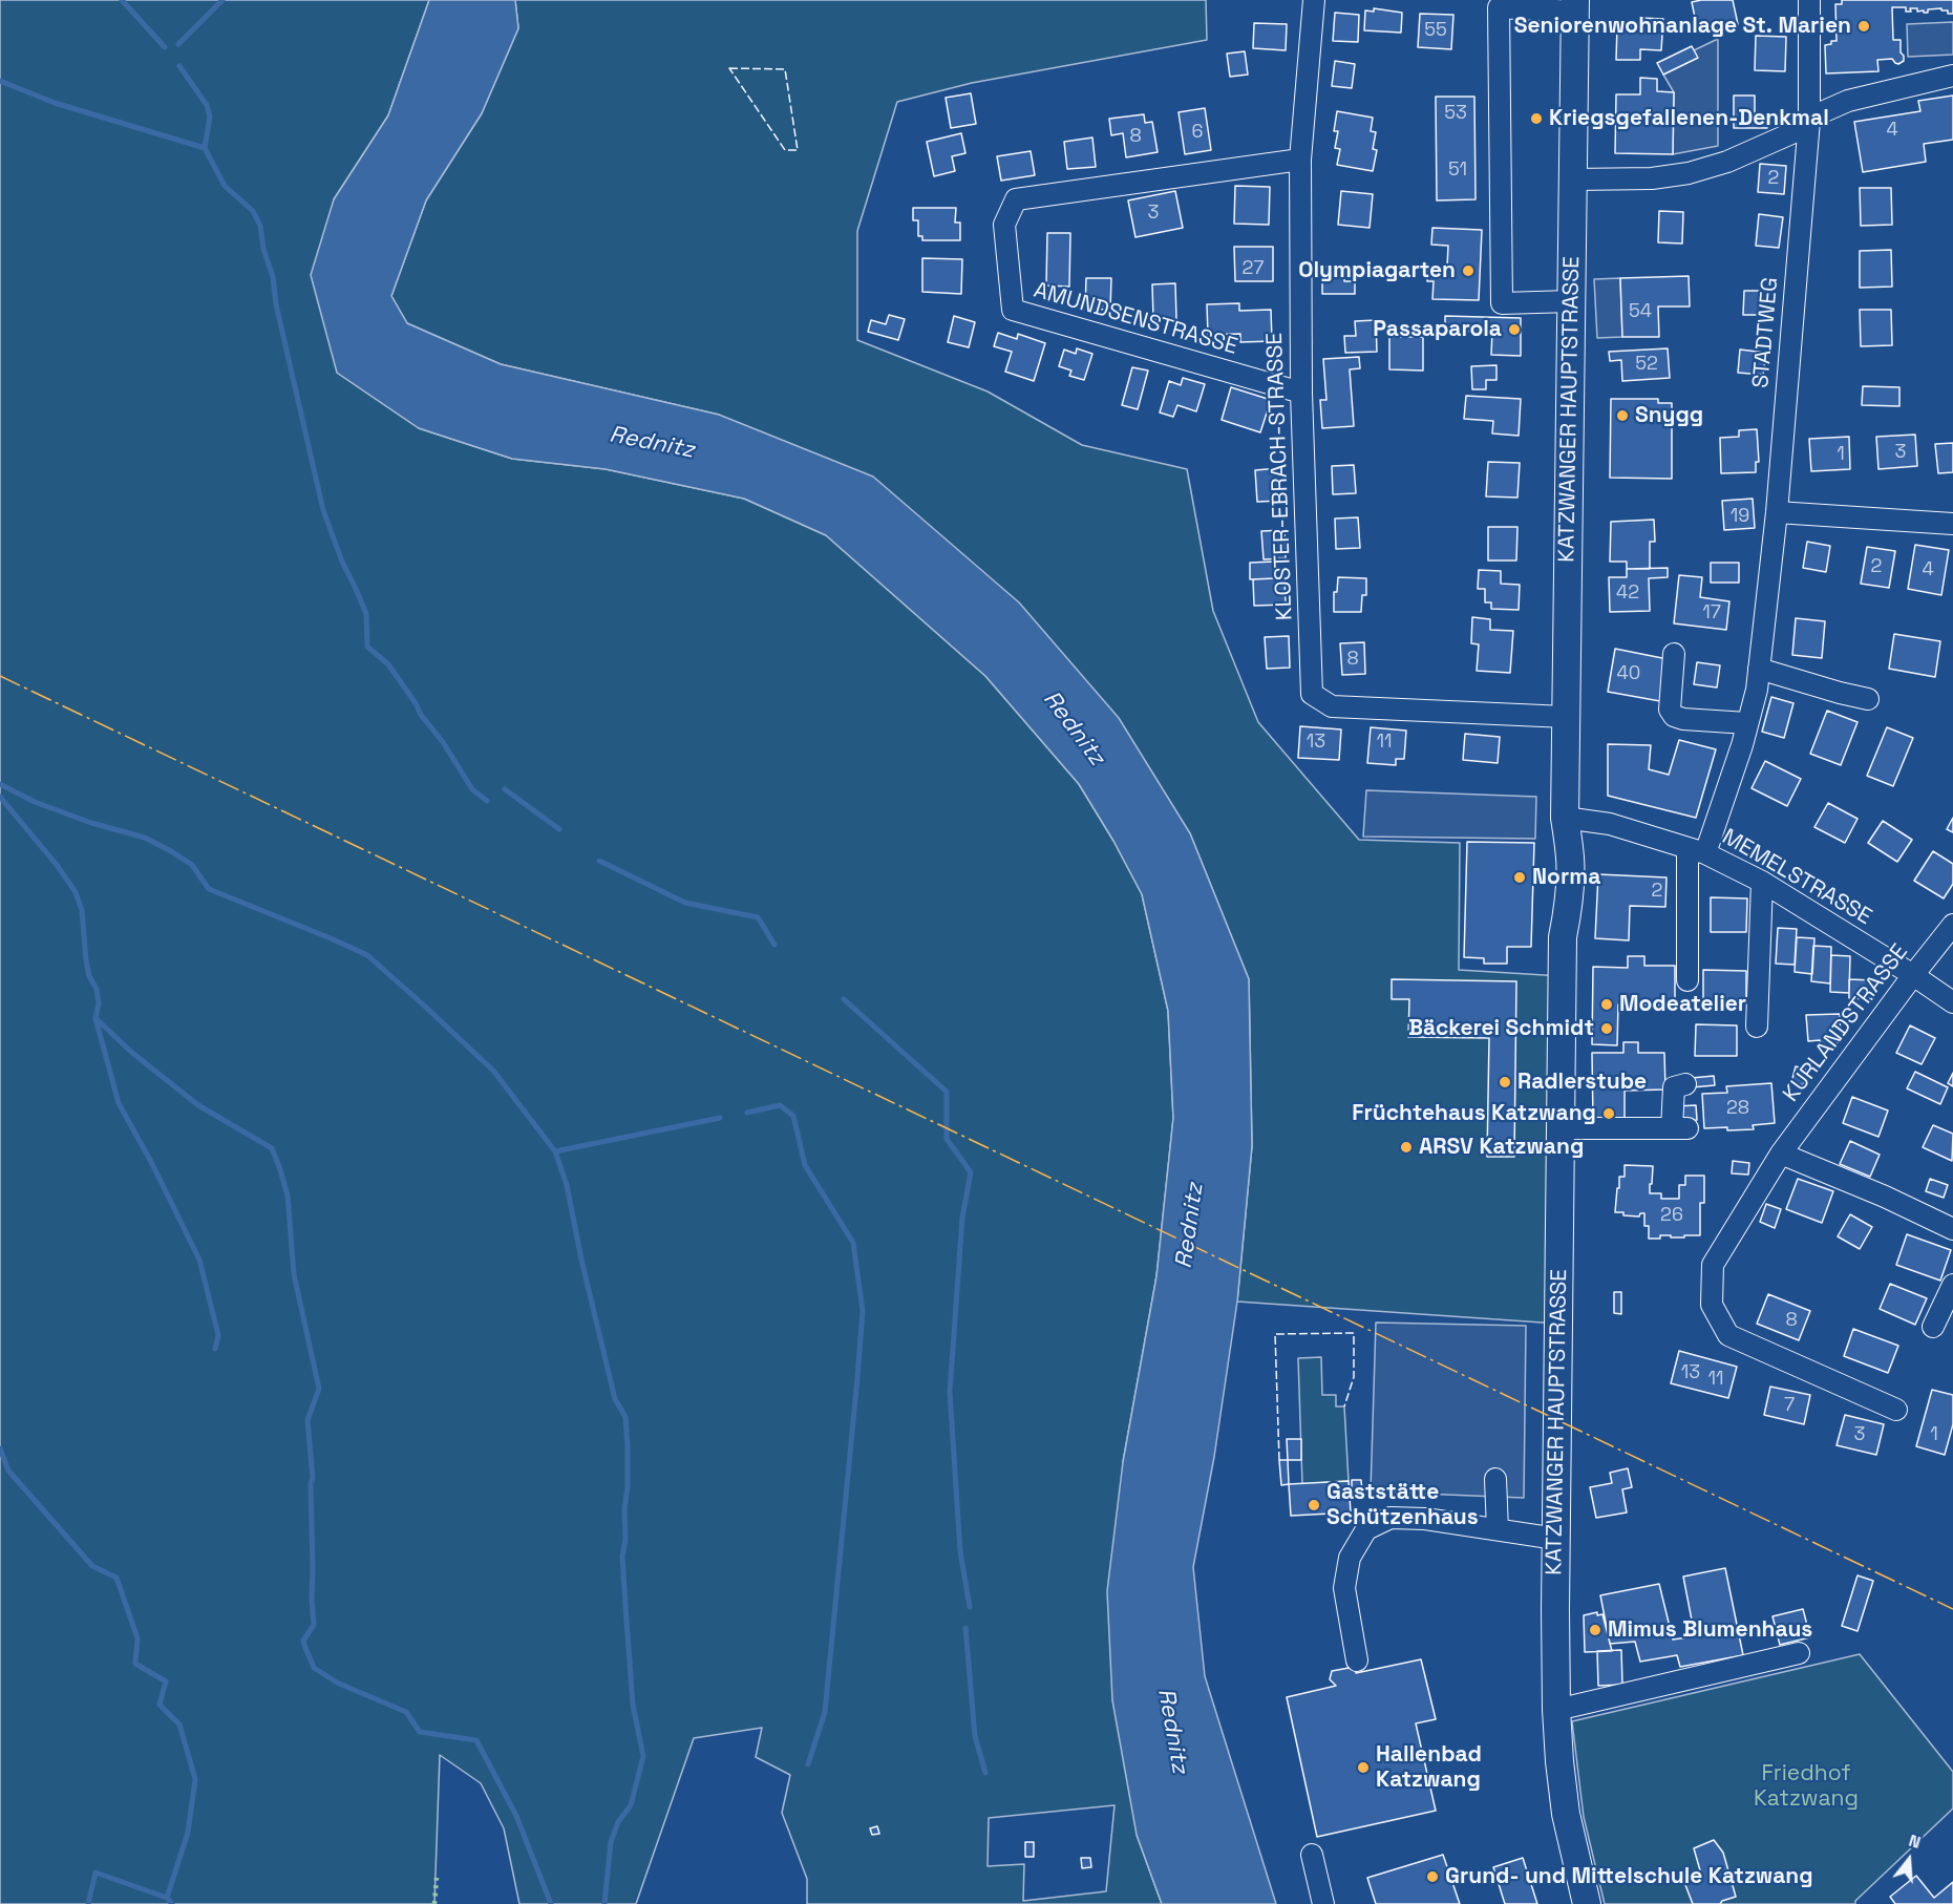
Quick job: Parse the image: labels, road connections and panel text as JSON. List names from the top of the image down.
{
  "streets": {
    "main road": ["KATZWANGER HAUPTSTRASSE"],
    "street": [
      "AMUNDSENSTRASSE",
      "STADTWEG",
      "KLOSTER-EBRACH-STRASSE",
      "MEMELSTRASSE",
      "KURLANDSTRASSE"
    ]
  },
  "crossings": [
    ["AMUNDSENSTRASSE", "KLOSTER-EBRACH-STRASSE"],
    ["STADTWEG", "MEMELSTRASSE"],
    ["KATZWANGER HAUPTSTRASSE", "KLOSTER-EBRACH-STRASSE"],
    ["KATZWANGER HAUPTSTRASSE", "MEMELSTRASSE"],
    ["MEMELSTRASSE", "KURLANDSTRASSE"]
  ],
  "water": ["Rednitz"],
  "parks": ["Friedhof Katzwang"],
  "places": [
    "Seniorenwohnanlage St. Marien",
    "Kriegsgefallenen-Denkmal",
    "Olympiagarten",
    "Passaparola",
    "Snygg",
    "Norma",
    "Modeatelier",
    "Bäckerei Schmidt",
    "Radlerstube",
    "Früchtehaus Katzwang",
    "ARSV Katzwang",
    "Gaststätte Schützenhaus",
    "Mimus Blumenhaus",
    "Hallenbad Katzwang",
    "Grund- und Mittelschule Katzwang"
  ],
  "house_numbers": [
    "55",
    "53",
    "4",
    "6",
    "8",
    "51",
    "2",
    "3",
    "27",
    "54",
    "52",
    "3",
    "1",
    "19",
    "2",
    "4",
    "42",
    "17",
    "8",
    "40",
    "13",
    "11",
    "2",
    "28",
    "26",
    "8",
    "13",
    "11",
    "7",
    "3",
    "1"
  ],
  "north": "top"
}
